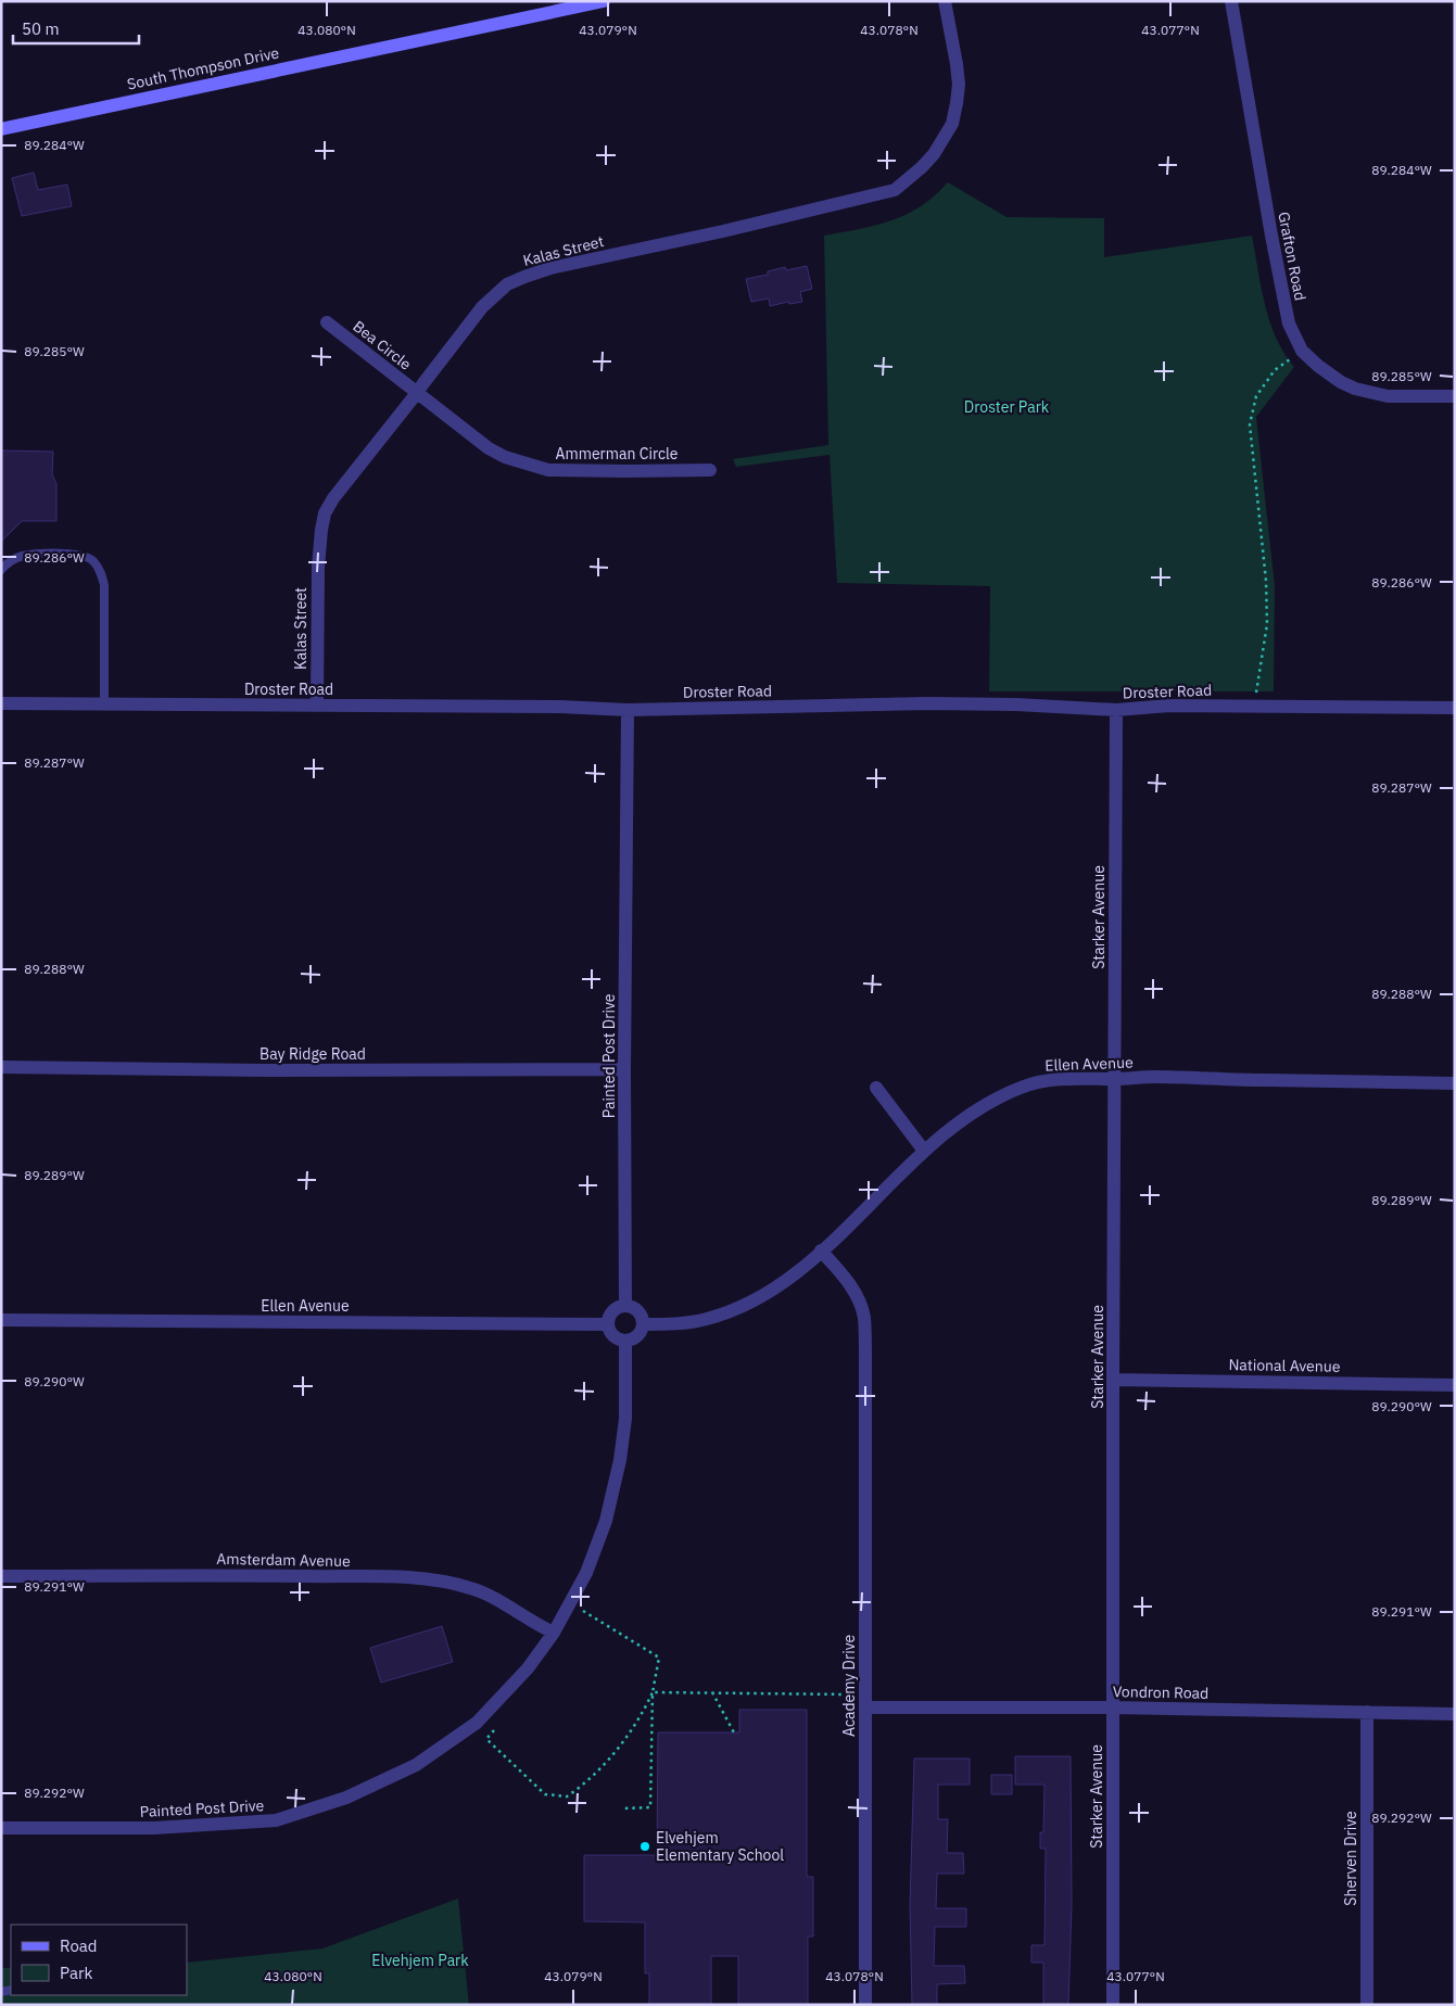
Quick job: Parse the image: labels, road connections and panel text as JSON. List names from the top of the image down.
{
  "streets": {
    "street": [
      "South Thompson Drive",
      "Kalas Street",
      "Grafton Road",
      "Bea Circle",
      "Ammerman Circle",
      "Droster Road",
      "Starker Avenue",
      "Bay Ridge Road",
      "Painted Post Drive",
      "Ellen Avenue",
      "National Avenue",
      "Amsterdam Avenue",
      "Academy Drive",
      "Vondron Road",
      "Sherven Drive"
    ]
  },
  "crossings": [
    ["Kalas Street", "Bea Circle"],
    ["Kalas Street", "Ammerman Circle"],
    ["Kalas Street", "Droster Road"],
    ["Bea Circle", "Ammerman Circle"],
    ["Droster Road", "Starker Avenue"],
    ["Droster Road", "Painted Post Drive"],
    ["Starker Avenue", "Ellen Avenue"],
    ["Starker Avenue", "National Avenue"],
    ["Starker Avenue", "Vondron Road"],
    ["Bay Ridge Road", "Painted Post Drive"],
    ["Painted Post Drive", "Ellen Avenue"],
    ["Painted Post Drive", "Amsterdam Avenue"],
    ["Ellen Avenue", "Academy Drive"],
    ["Academy Drive", "Vondron Road"],
    ["Vondron Road", "Sherven Drive"]
  ],
  "parks": ["Droster Park", "Elvehjem Park"],
  "places": ["Elvehjem Elementary School"],
  "legend": ["Road", "Park"],
  "scale_bar": "50 m",
  "coordinates": [
    "43.080°N",
    "43.079°N",
    "43.078°N",
    "43.077°N",
    "89.284°W",
    "89.285°W",
    "89.286°W",
    "89.287°W",
    "89.288°W",
    "89.289°W",
    "89.290°W",
    "89.291°W",
    "89.292°W"
  ]
}
